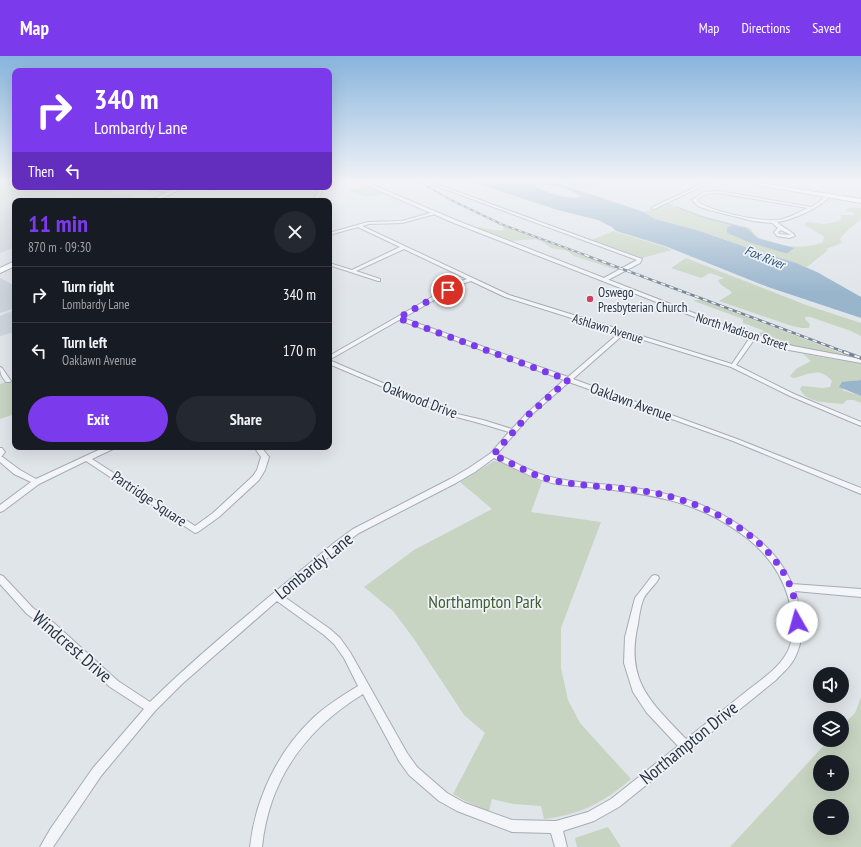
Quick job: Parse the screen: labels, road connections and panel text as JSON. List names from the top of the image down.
{
  "streets": {
    "street": [
      "Ashlawn Avenue",
      "North Madison Street",
      "Oakwood Drive",
      "Oaklawn Avenue",
      "Partridge Square",
      "Lombardy Lane",
      "Windcrest Drive",
      "Northampton Drive"
    ]
  },
  "crossings": [
    ["Ashlawn Avenue", "Lombardy Lane"],
    ["Oakwood Drive", "Lombardy Lane"],
    ["Oaklawn Avenue", "Lombardy Lane"],
    ["Lombardy Lane", "Windcrest Drive"],
    ["Lombardy Lane", "Northampton Drive"]
  ],
  "water": ["Fox River"],
  "parks": ["Northampton Park"],
  "places": ["Oswego Presbyterian Church"],
  "page": {
    "header": "Map",
    "nav": ["Map", "Directions", "Saved"],
    "turn": ["340 m", "Lombardy Lane"],
    "then": "Then",
    "heading": ["11 min", "870 m · 09:30"],
    "list": [
      {
        "name": "Turn right",
        "note": "Lombardy Lane",
        "value": "340 m"
      },
      {
        "name": "Turn left",
        "note": "Oaklawn Avenue",
        "value": "170 m"
      }
    ],
    "buttons": ["Exit", "Share"],
    "map_buttons": ["+", "−"]
  }
}
